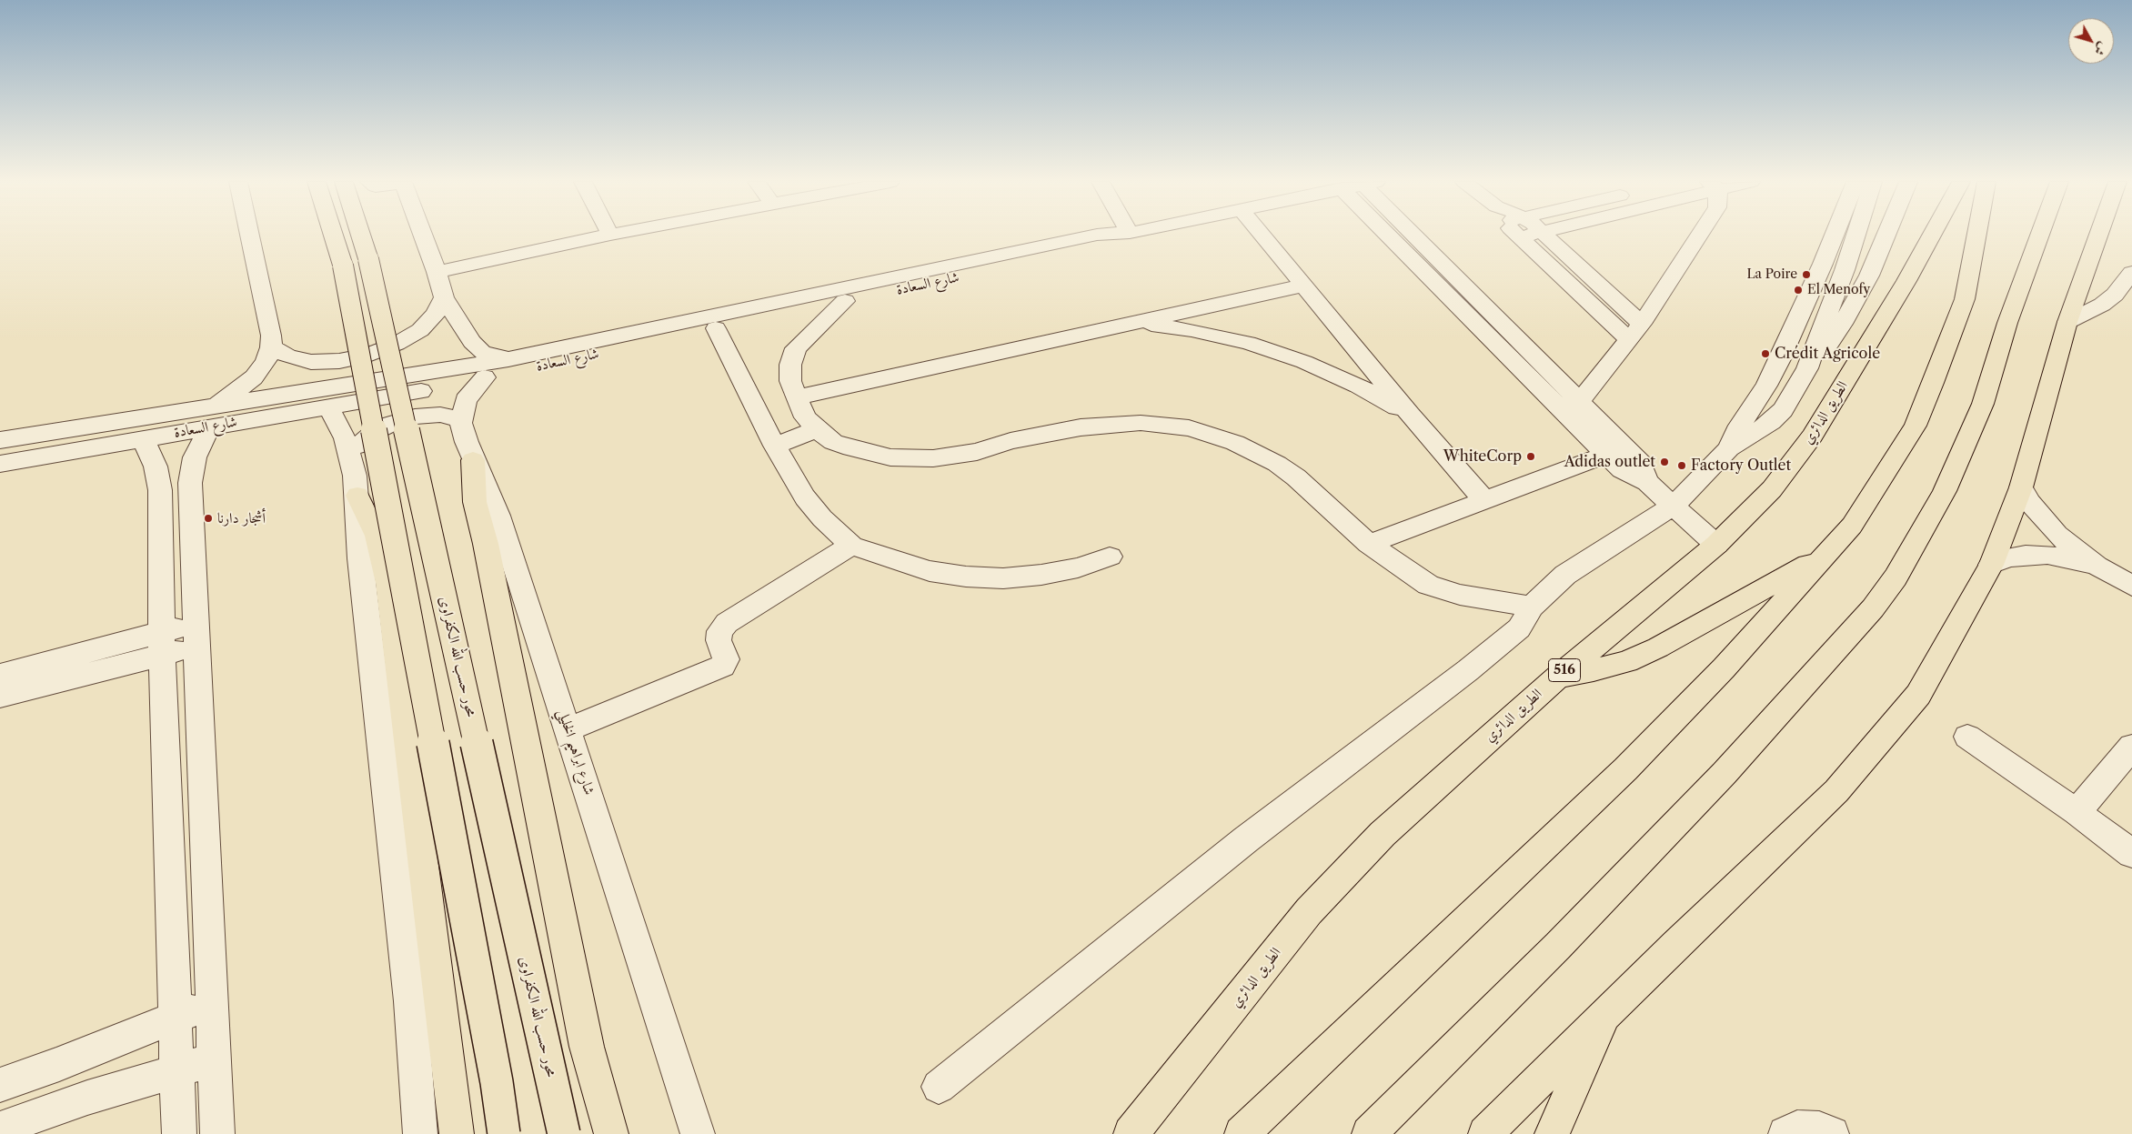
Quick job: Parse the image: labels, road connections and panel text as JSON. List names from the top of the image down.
{
  "streets": {
    "main road": ["الطريق الدائري", "محور حسب الله الكفراوى", "516"],
    "street": ["شارع السعادة", "شارع ابراهيم الخليلي"]
  },
  "crossings": [
    ["شارع السعادة", "شارع ابراهيم الخليلي"],
    ["الطريق الدائري", "516"]
  ],
  "places": [
    "La Poire",
    "El Menofy",
    "Crédit Agricole",
    "WhiteCorp",
    "Adidas outlet",
    "Factory Outlet",
    "أشجار دارنا"
  ],
  "north": "bottom right"
}
